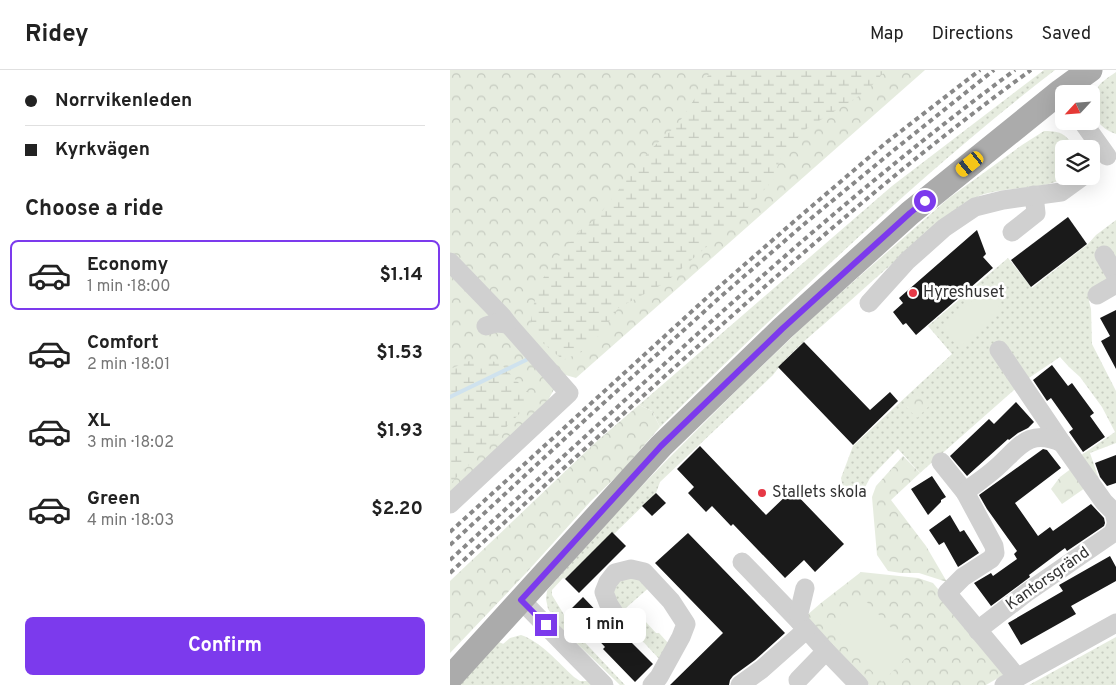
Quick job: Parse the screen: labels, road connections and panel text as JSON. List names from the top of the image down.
{
  "streets": {
    "street": ["Kantorsgränd"]
  },
  "places": ["Hyreshuset", "Stallets skola"],
  "north": "bottom left",
  "page": {
    "header": "Ridey",
    "nav": ["Map", "Directions", "Saved"],
    "banner": ["Norrvikenleden", "Kyrkvägen"],
    "heading": "Choose a ride",
    "list": [
      {
        "name": "Economy",
        "note": "1 min · 18:00",
        "value": "$1.14"
      },
      {
        "name": "Comfort",
        "note": "2 min · 18:01",
        "value": "$1.53"
      },
      {
        "name": "XL",
        "note": "3 min · 18:02",
        "value": "$1.93"
      },
      {
        "name": "Green",
        "note": "4 min · 18:03",
        "value": "$2.20"
      }
    ],
    "buttons": "Confirm",
    "bubble": "1 min"
  }
}
